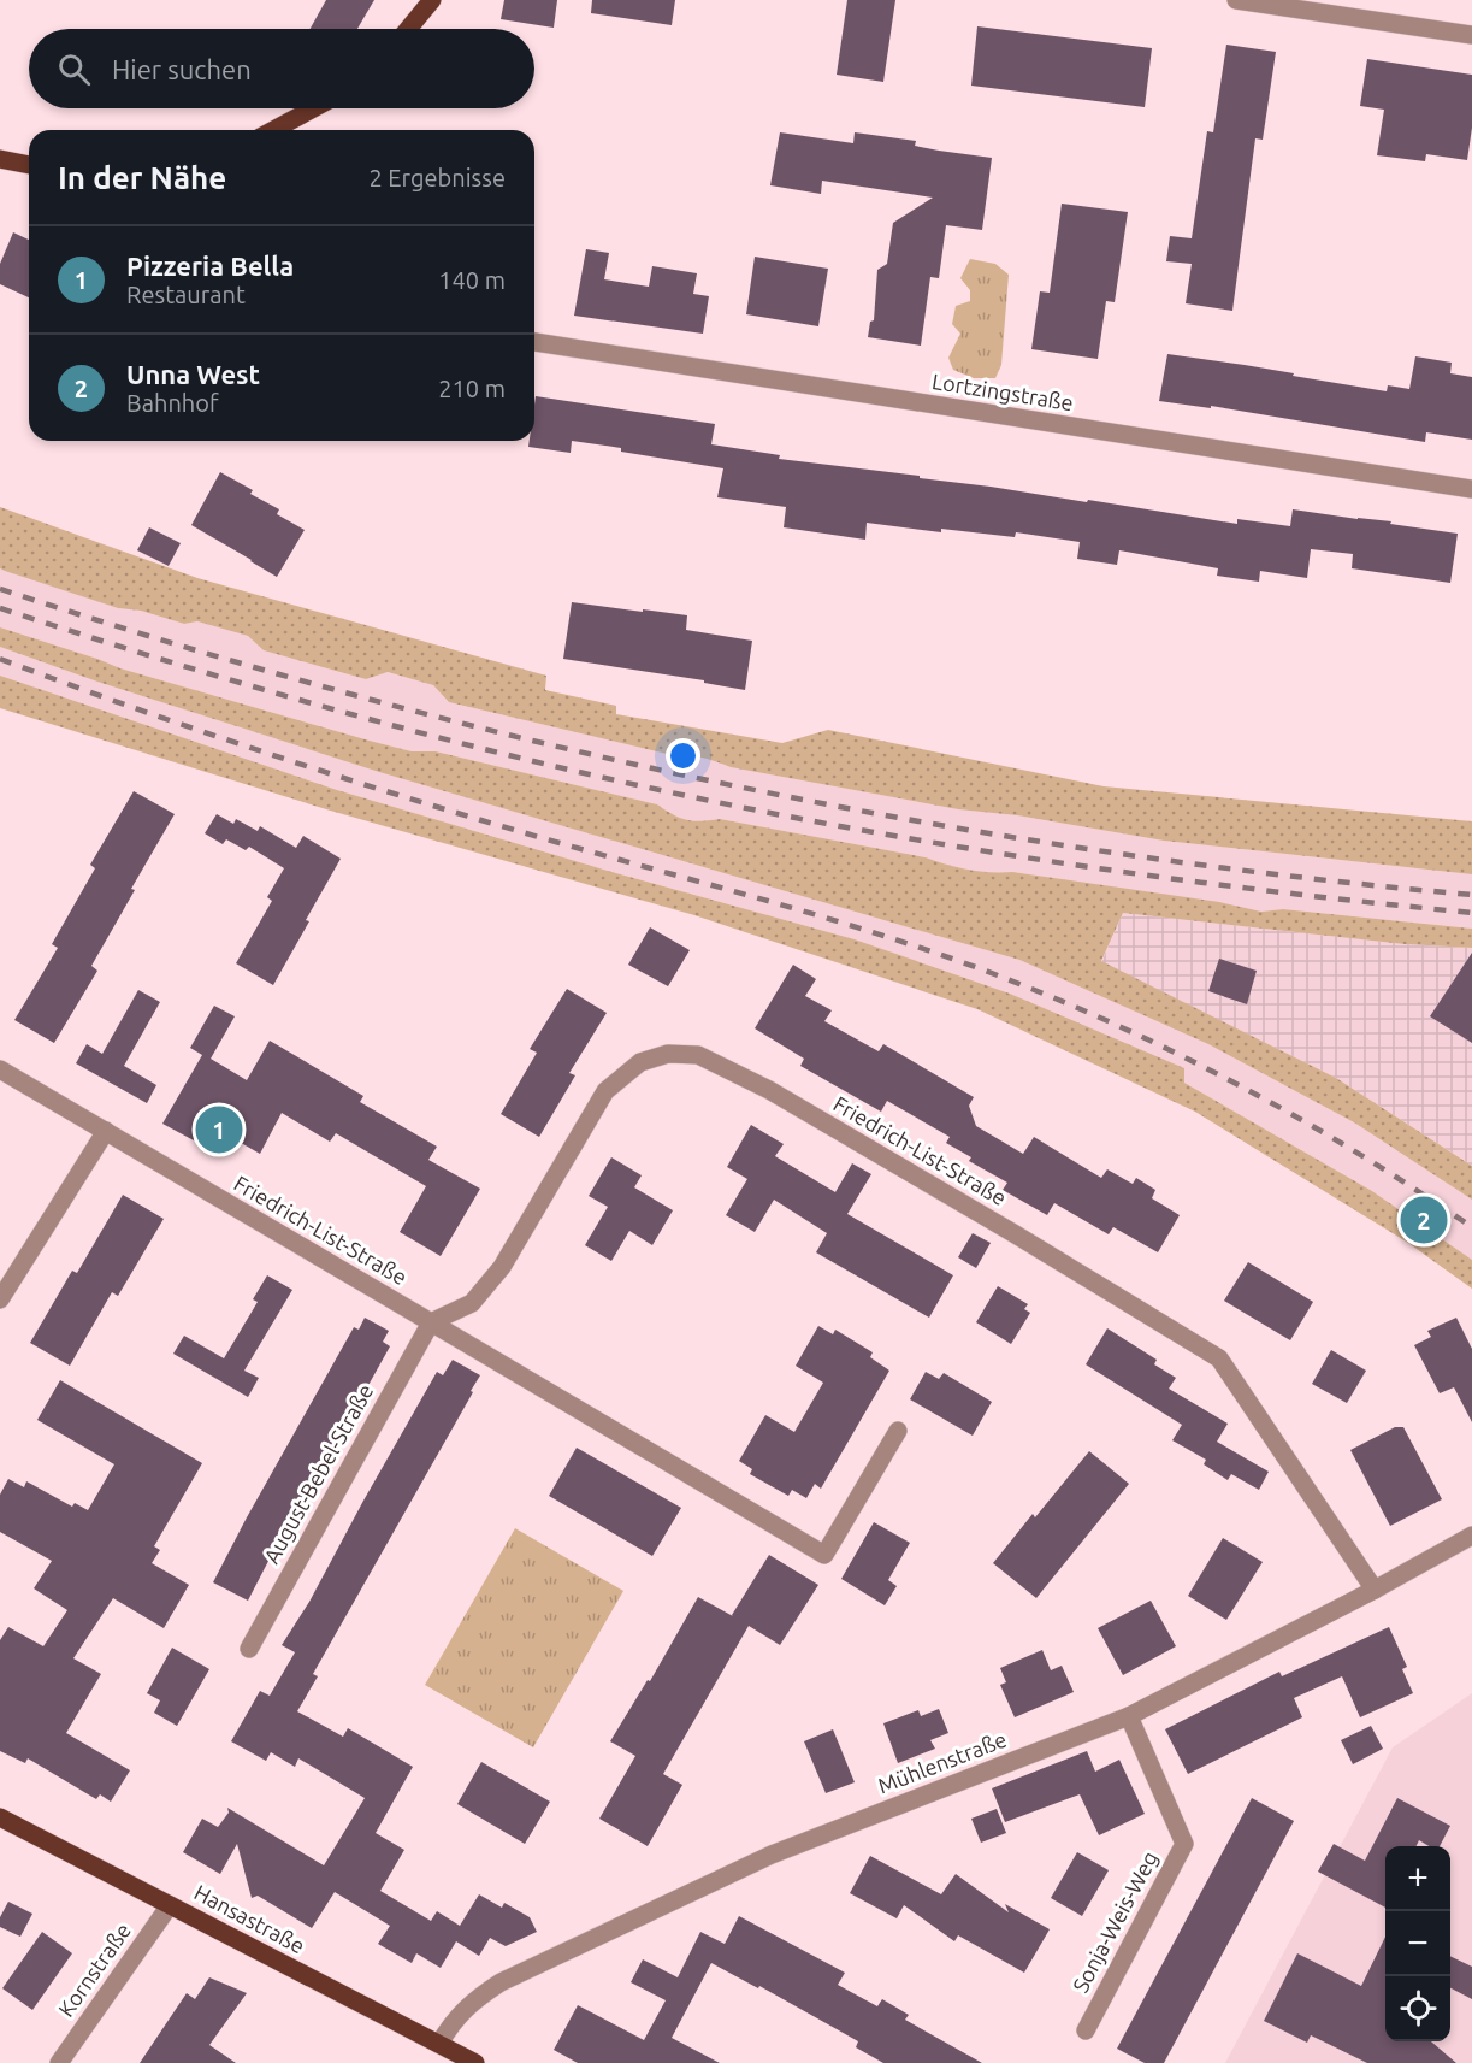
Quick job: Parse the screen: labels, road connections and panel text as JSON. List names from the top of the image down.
{
  "streets": {
    "main road": ["Hansastraße"],
    "street": [
      "Lortzingstraße",
      "Friedrich-List-Straße",
      "August-Bebel-Straße",
      "Mühlenstraße",
      "Sonja-Weis-Weg",
      "Kornstraße"
    ]
  },
  "crossings": [
    ["Friedrich-List-Straße", "August-Bebel-Straße"],
    ["Friedrich-List-Straße", "Mühlenstraße"],
    ["Mühlenstraße", "Hansastraße"],
    ["Mühlenstraße", "Sonja-Weis-Weg"],
    ["Hansastraße", "Kornstraße"]
  ],
  "page": {
    "search": "Hier suchen",
    "heading": ["In der Nähe", "2 Ergebnisse"],
    "list": [
      {
        "mark": "1",
        "name": "Pizzeria Bella",
        "note": "Restaurant",
        "value": "140 m"
      },
      {
        "mark": "2",
        "name": "Unna West",
        "note": "Bahnhof",
        "value": "210 m"
      }
    ],
    "pins": ["1", "2"],
    "map_buttons": ["+", "−"]
  }
}
